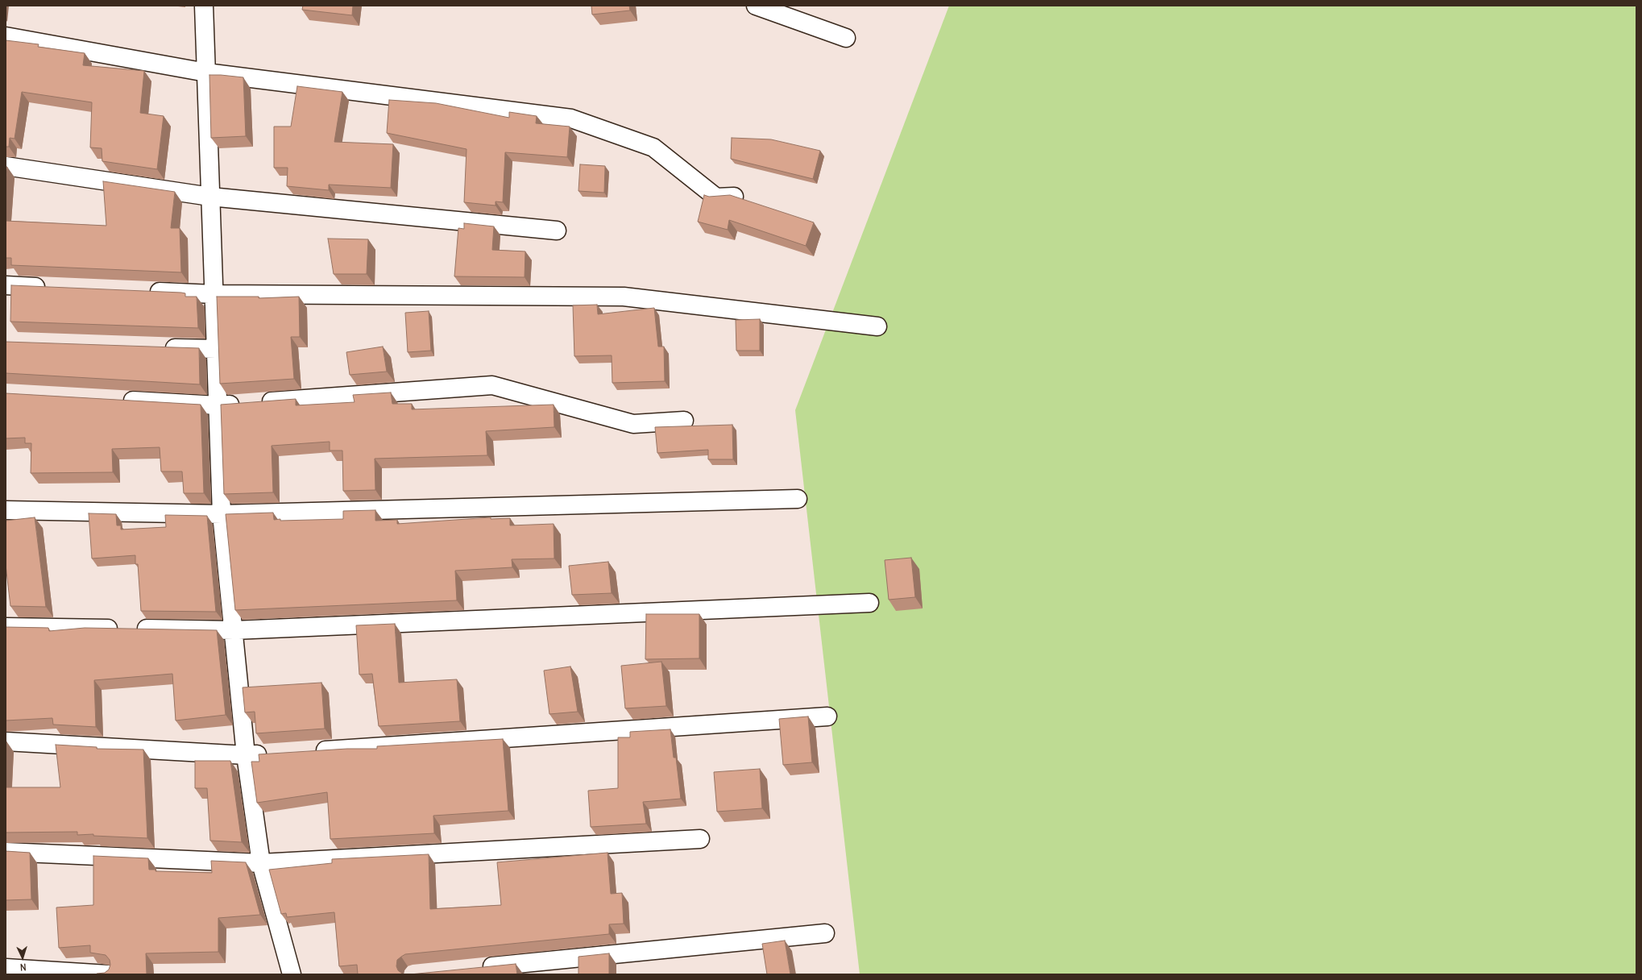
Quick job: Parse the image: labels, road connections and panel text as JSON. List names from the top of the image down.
{
  "north": "bottom"
}
